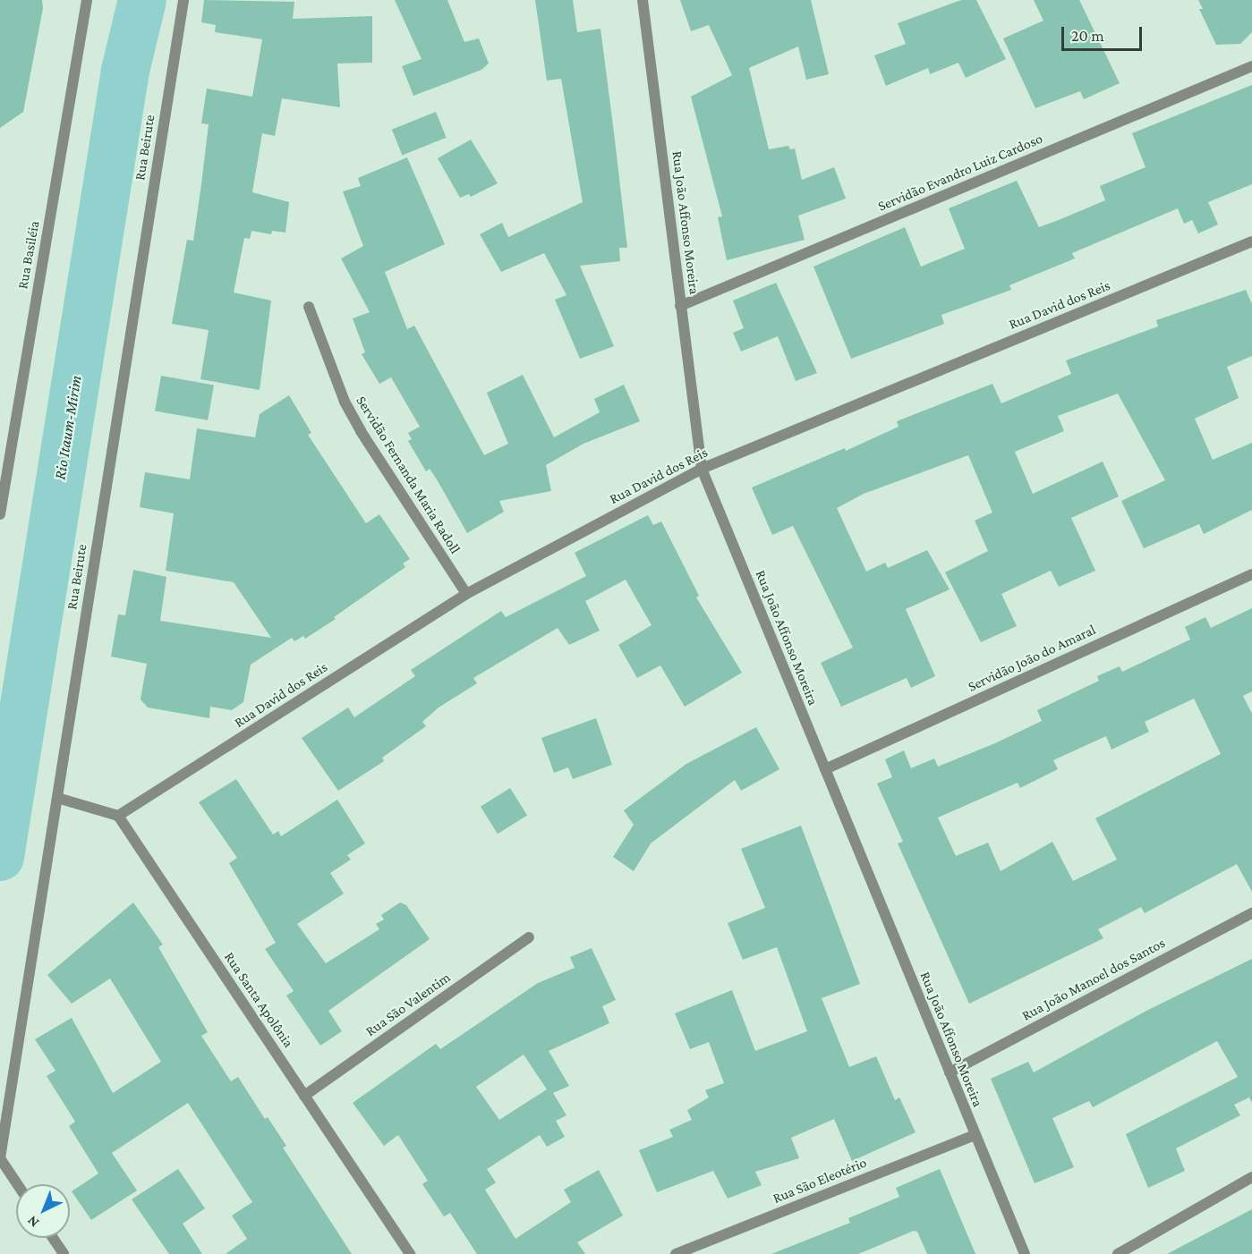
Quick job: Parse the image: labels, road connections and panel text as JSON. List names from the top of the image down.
{
  "streets": {
    "street": [
      "Rua Beirute",
      "Servidão Evandro Luiz Cardoso",
      "Rua João Affonso Moreira",
      "Rua Basiléia",
      "Rua David dos Reis",
      "Servidão Fernanda Maria Radoll",
      "Servidão João do Amaral",
      "Rua João Manoel dos Santos",
      "Rua Santa Apolônia",
      "Rua São Valentim",
      "Rua São Eleotério"
    ]
  },
  "crossings": [
    ["Servidão Evandro Luiz Cardoso", "Rua João Affonso Moreira"],
    ["Rua João Affonso Moreira", "Rua David dos Reis"],
    ["Rua João Affonso Moreira", "Servidão João do Amaral"],
    ["Rua João Affonso Moreira", "Rua João Manoel dos Santos"],
    ["Rua João Affonso Moreira", "Rua São Eleotério"],
    ["Rua David dos Reis", "Servidão Fernanda Maria Radoll"],
    ["Rua David dos Reis", "Rua Santa Apolônia"],
    ["Rua Santa Apolônia", "Rua São Valentim"]
  ],
  "water": ["Rio Itaum-Mirim"],
  "scale_bar": "20 m",
  "north": "bottom left"
}
